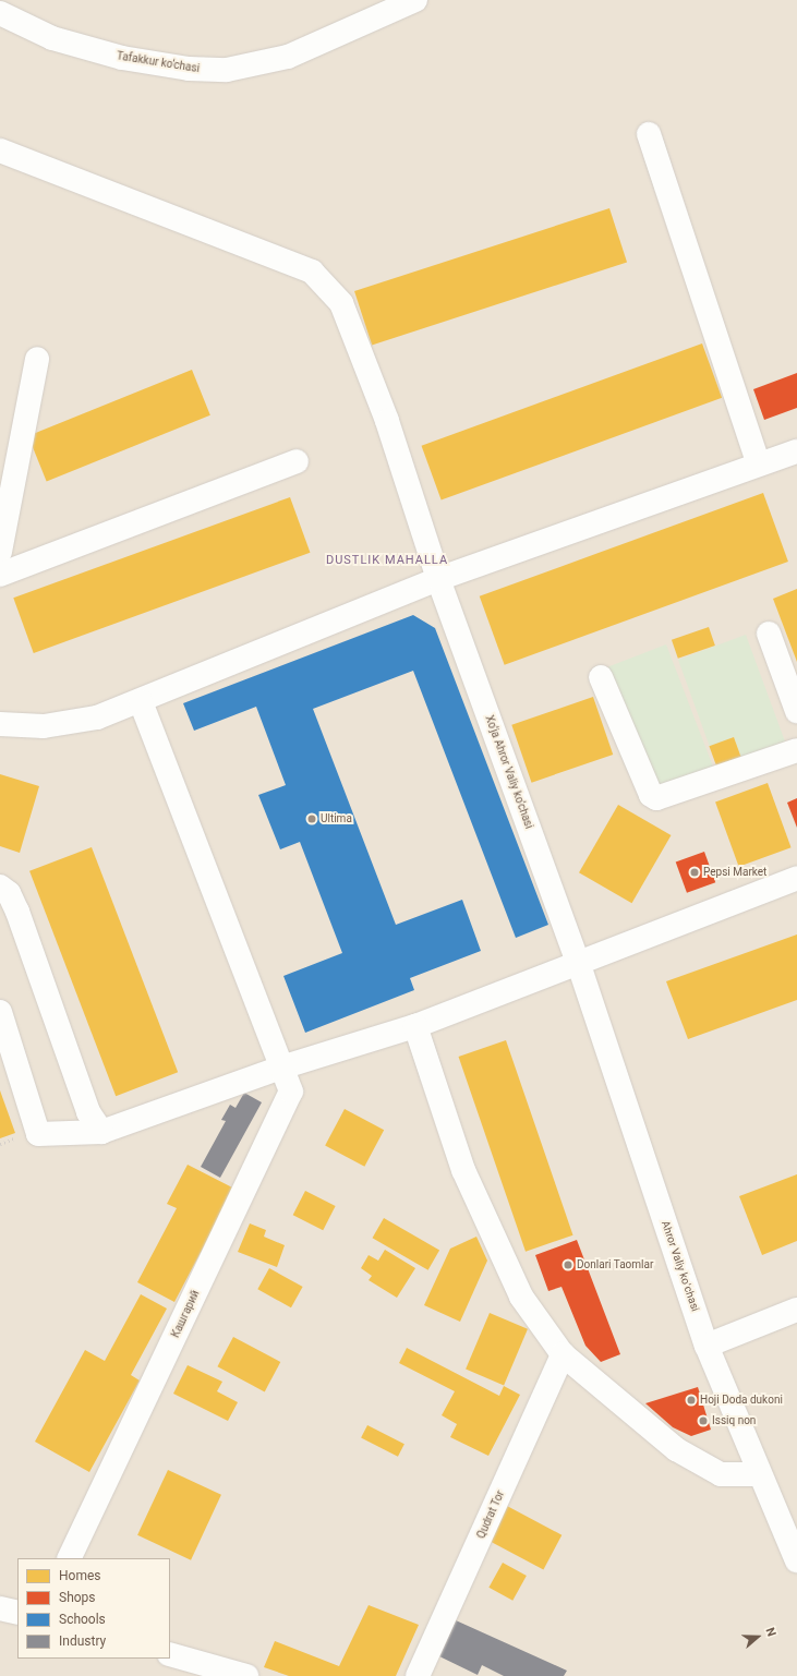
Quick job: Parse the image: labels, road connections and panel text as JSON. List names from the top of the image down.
{
  "streets": {
    "street": [
      "Tafakkur ko‘chasi",
      "Xo‘ja Ahror Valiy ko‘chasi",
      "Ahror Valiy koʻchasi",
      "Кашгарий",
      "Qudrat Tor"
    ]
  },
  "crossings": [
    ["Xo‘ja Ahror Valiy ko‘chasi", "Ahror Valiy koʻchasi"]
  ],
  "districts": ["DUSTLIK MAHALLA"],
  "places": [
    "Ultima",
    "Pepsi Market",
    "Donlari Taomlar",
    "Hoji Doda dukoni",
    "Issiq non"
  ],
  "legend": [
    "Homes",
    "Shops",
    "Schools",
    "Industry"
  ],
  "north": "right"
}
